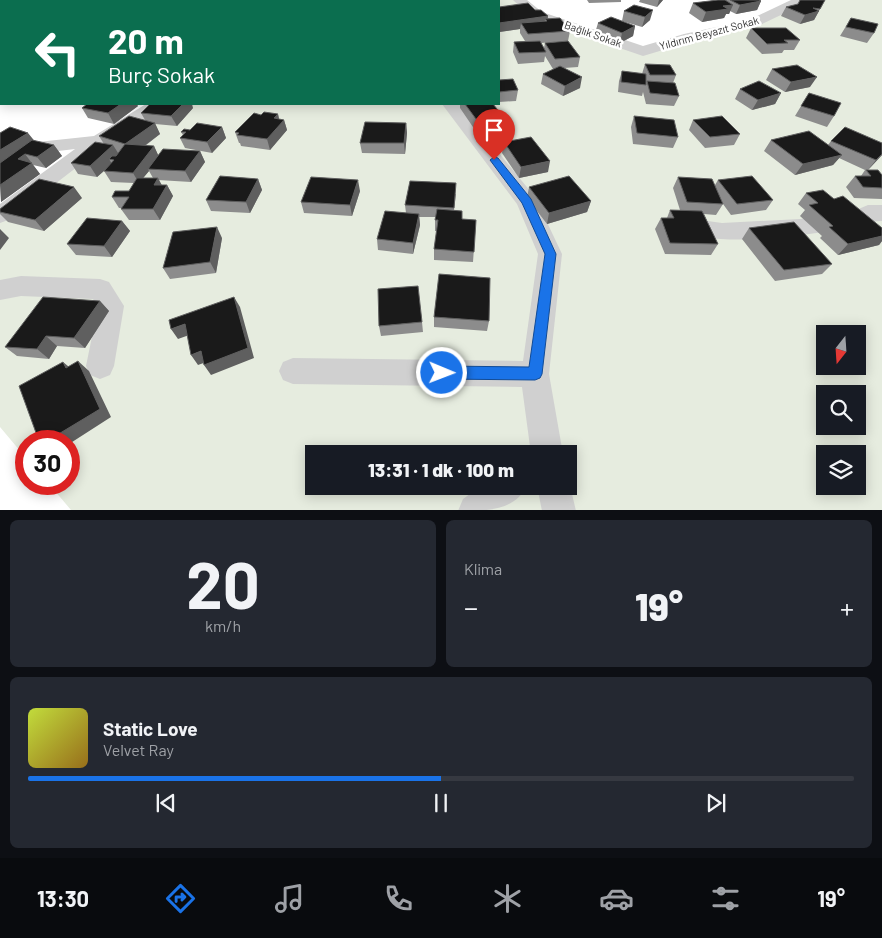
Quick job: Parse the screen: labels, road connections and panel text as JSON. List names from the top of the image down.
{
  "streets": {
    "street": ["Yıldırım Beyazıt Sokak", "Bağlık Sokak"]
  },
  "crossings": [
    ["Yıldırım Beyazıt Sokak", "Bağlık Sokak"]
  ],
  "north": "bottom",
  "page": {
    "turn": ["20 m", "Burç Sokak"],
    "limit": "30",
    "trip": "13:31 · 1 dk · 100 m",
    "tile": [
      ["20", "km/h"],
      "Klima"
    ],
    "heat": ["−", "19°", "+"],
    "song": ["Static Love", "Velvet Ray"],
    "tabs": ["13:30", "19°"]
  }
}
